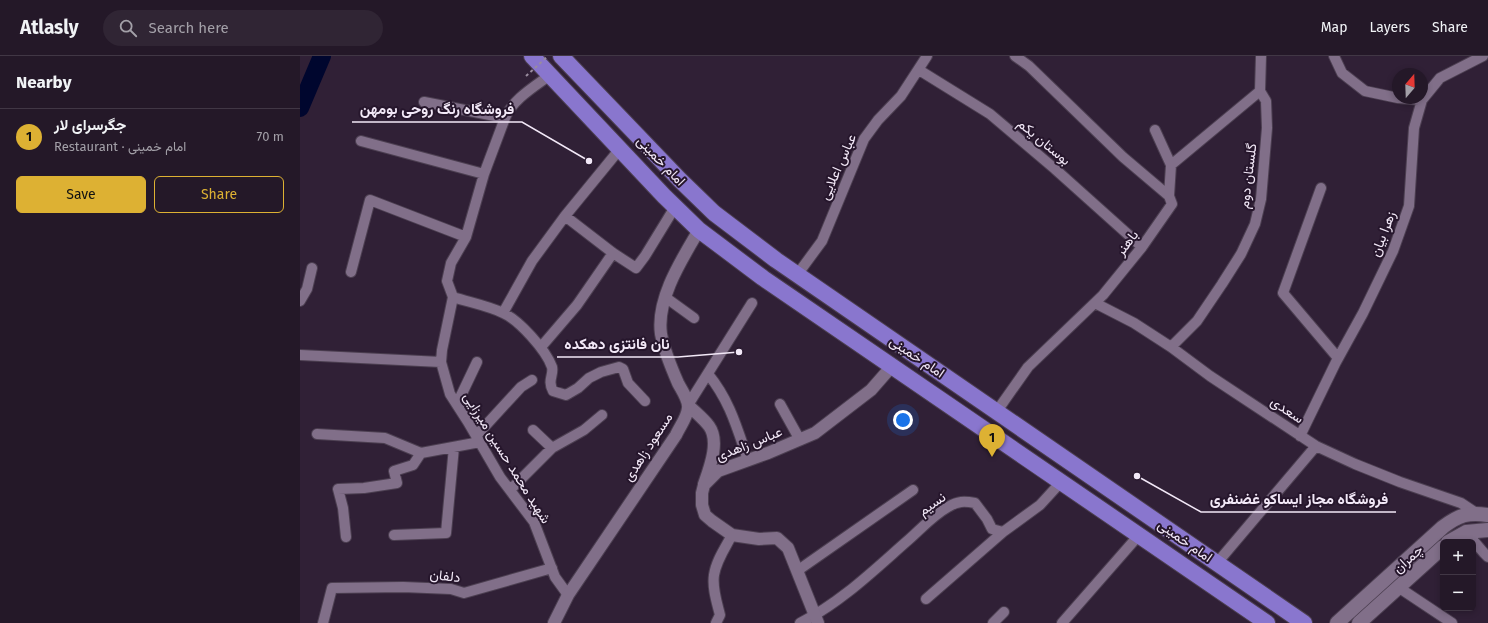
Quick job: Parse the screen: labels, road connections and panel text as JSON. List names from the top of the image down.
{
  "streets": {
    "highway": ["امام خمینی"],
    "main road": ["چمران"],
    "street": [
      "بوستان یکم",
      "عباس اعلایی",
      "گلستان دوم",
      "زهرا بیان",
      "باهنر",
      "سعدی",
      "عباس زاهدی",
      "مسعود زاهدی",
      "شهید محمد حسین میرزایی",
      "نسیم",
      "دلفان"
    ]
  },
  "crossings": [
    ["بوستان یکم", "عباس اعلایی"],
    ["بوستان یکم", "باهنر"],
    ["امام خمینی", "عباس اعلایی"],
    ["امام خمینی", "باهنر"],
    ["امام خمینی", "عباس زاهدی"],
    ["امام خمینی", "مسعود زاهدی"],
    ["امام خمینی", "شهید محمد حسین میرزایی"],
    ["گلستان دوم", "سعدی"],
    ["زهرا بیان", "سعدی"],
    ["باهنر", "سعدی"],
    ["سعدی", "چمران"],
    ["مسعود زاهدی", "شهید محمد حسین میرزایی"],
    ["شهید محمد حسین میرزایی", "دلفان"]
  ],
  "places": ["فروشگاه رنگ روحی بومهن", "نان فانتزی دهکده", "فروشگاه مجاز ایساکو غضنفری"],
  "north": "top",
  "page": {
    "header": "Atlasly",
    "search": "Search here",
    "nav": ["Map", "Layers", "Share"],
    "heading": "Nearby",
    "list": [
      {
        "mark": "1",
        "name": "جگرسرای لار",
        "note": "Restaurant · امام خمینی",
        "value": "70 m"
      }
    ],
    "buttons": ["Save", "Share"],
    "pins": "1",
    "map_buttons": ["+", "−"]
  }
}
